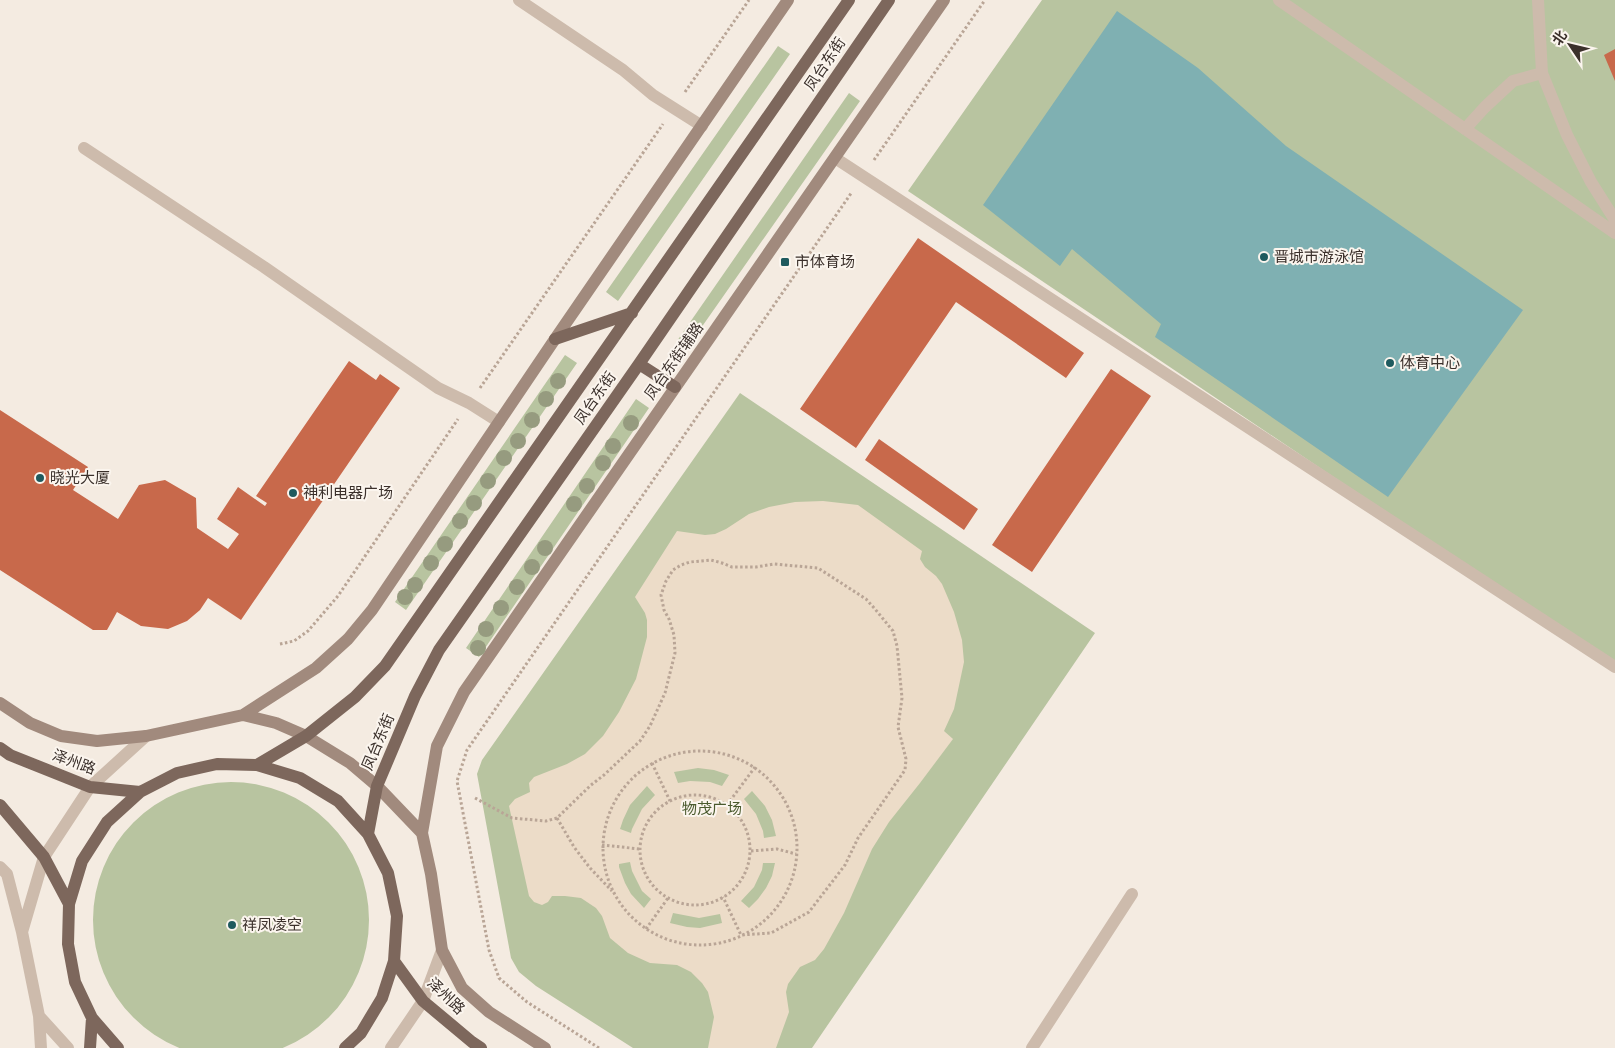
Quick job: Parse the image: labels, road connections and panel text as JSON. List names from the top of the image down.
{
  "streets": {
    "main road": ["凤台东街", "凤台东街辅路", "泽州路"]
  },
  "parks": ["物茂广场"],
  "places": {
    "other": [
      "晋城市游泳馆",
      "体育中心",
      "晓光大厦",
      "神利电器广场",
      "祥凤凌空"
    ],
    "transit": ["市体育场"]
  },
  "north": "top left"
}
